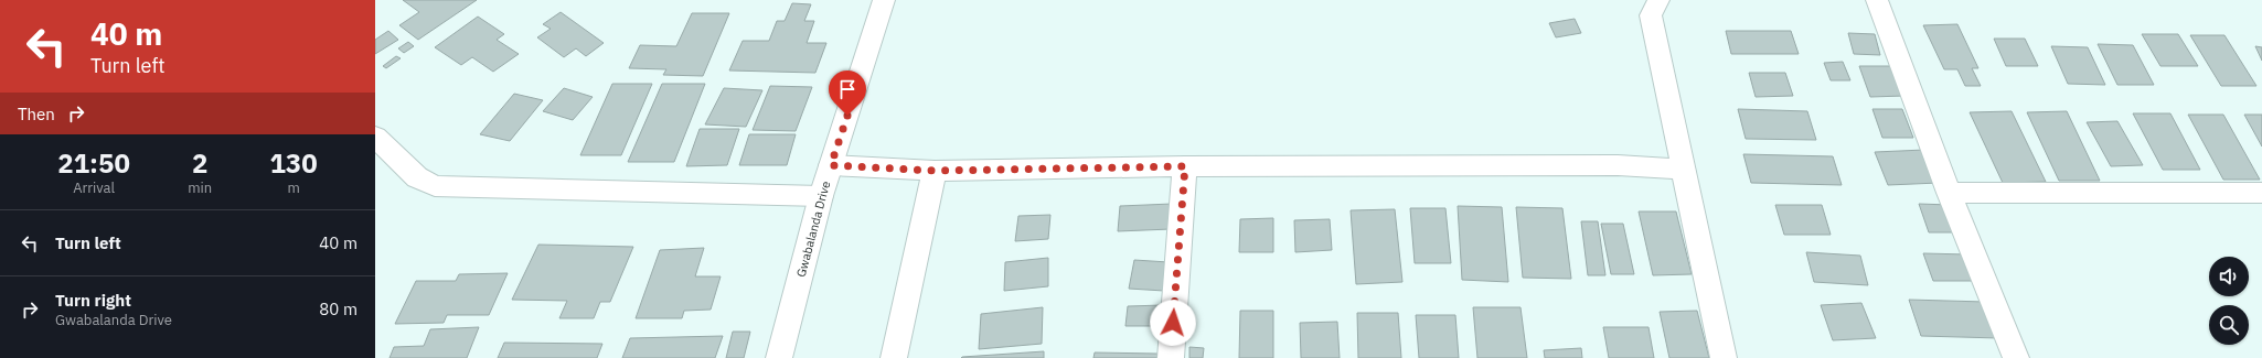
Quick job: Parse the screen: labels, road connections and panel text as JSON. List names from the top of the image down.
{
  "streets": {
    "street": ["Gwabalanda Drive"]
  },
  "page": {
    "turn": ["40 m", "Turn left"],
    "then": "Then",
    "eta": [
      "21:50",
      "Arrival",
      "2",
      "min",
      "130",
      "m"
    ],
    "list": [
      {
        "name": "Turn left",
        "value": "40 m"
      },
      {
        "name": "Turn right",
        "note": "Gwabalanda Drive",
        "value": "80 m"
      }
    ]
  }
}
